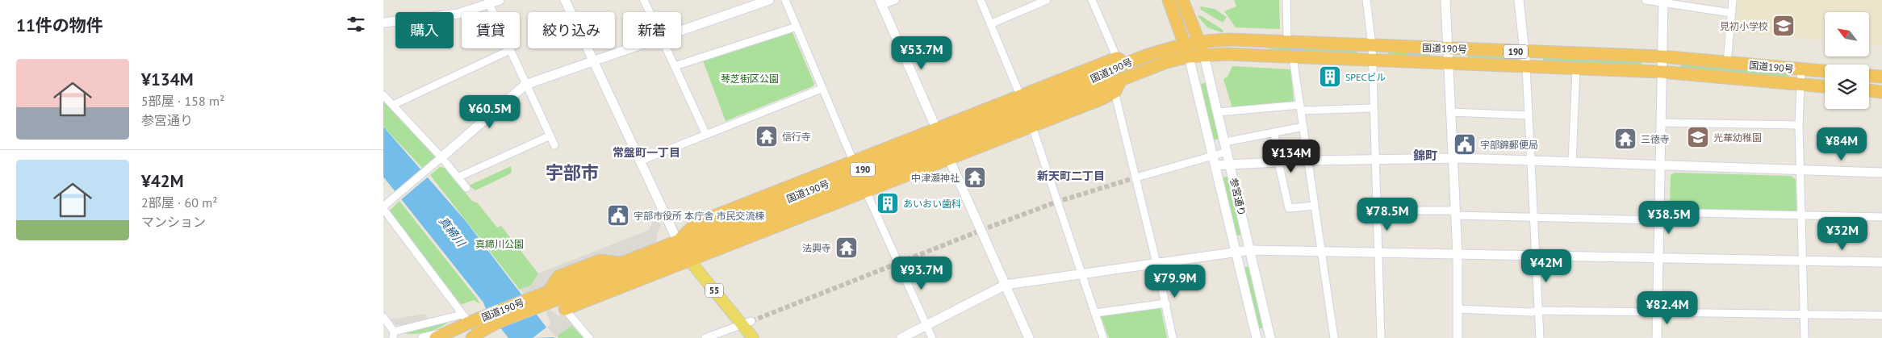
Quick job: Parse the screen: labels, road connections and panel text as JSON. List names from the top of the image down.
{
  "streets": {
    "highway": ["国道190号", "190"],
    "main road": ["55"],
    "street": ["参宮通り"]
  },
  "crossings": [
    ["国道190号", "参宮通り"],
    ["国道190号", "55"]
  ],
  "districts": [
    "常盤町一丁目",
    "錦町",
    "宇部市",
    "新天町二丁目"
  ],
  "water": ["真締川"],
  "parks": ["琴芝街区公園", "真締川公園"],
  "places": {
    "school or university": ["見初小学校", "光華幼稚園"],
    "building": ["SPECビル", "あいおい歯科"],
    "temple": [
      "信行寺",
      "三徳寺",
      "中津瀬神社",
      "法興寺"
    ],
    "public building": ["宇部錦郵便局", "宇部市役所 本庁舎 市民交流棟"]
  },
  "north": "top left",
  "page": {
    "heading": "11件の物件",
    "chip": [
      "購入",
      "賃貸",
      "絞り込み",
      "新着"
    ],
    "price": [
      "¥53.7M",
      "¥60.5M",
      "¥84M",
      "¥134M",
      "¥78.5M",
      "¥38.5M",
      "¥32M",
      "¥42M",
      "¥93.7M",
      "¥79.9M",
      "¥82.4M"
    ],
    "list": [
      {
        "name": "¥134M",
        "note": "5部屋 · 158 m² · 参宮通り"
      },
      {
        "name": "¥42M",
        "note": "2部屋 · 60 m² · マンション"
      }
    ]
  }
}
